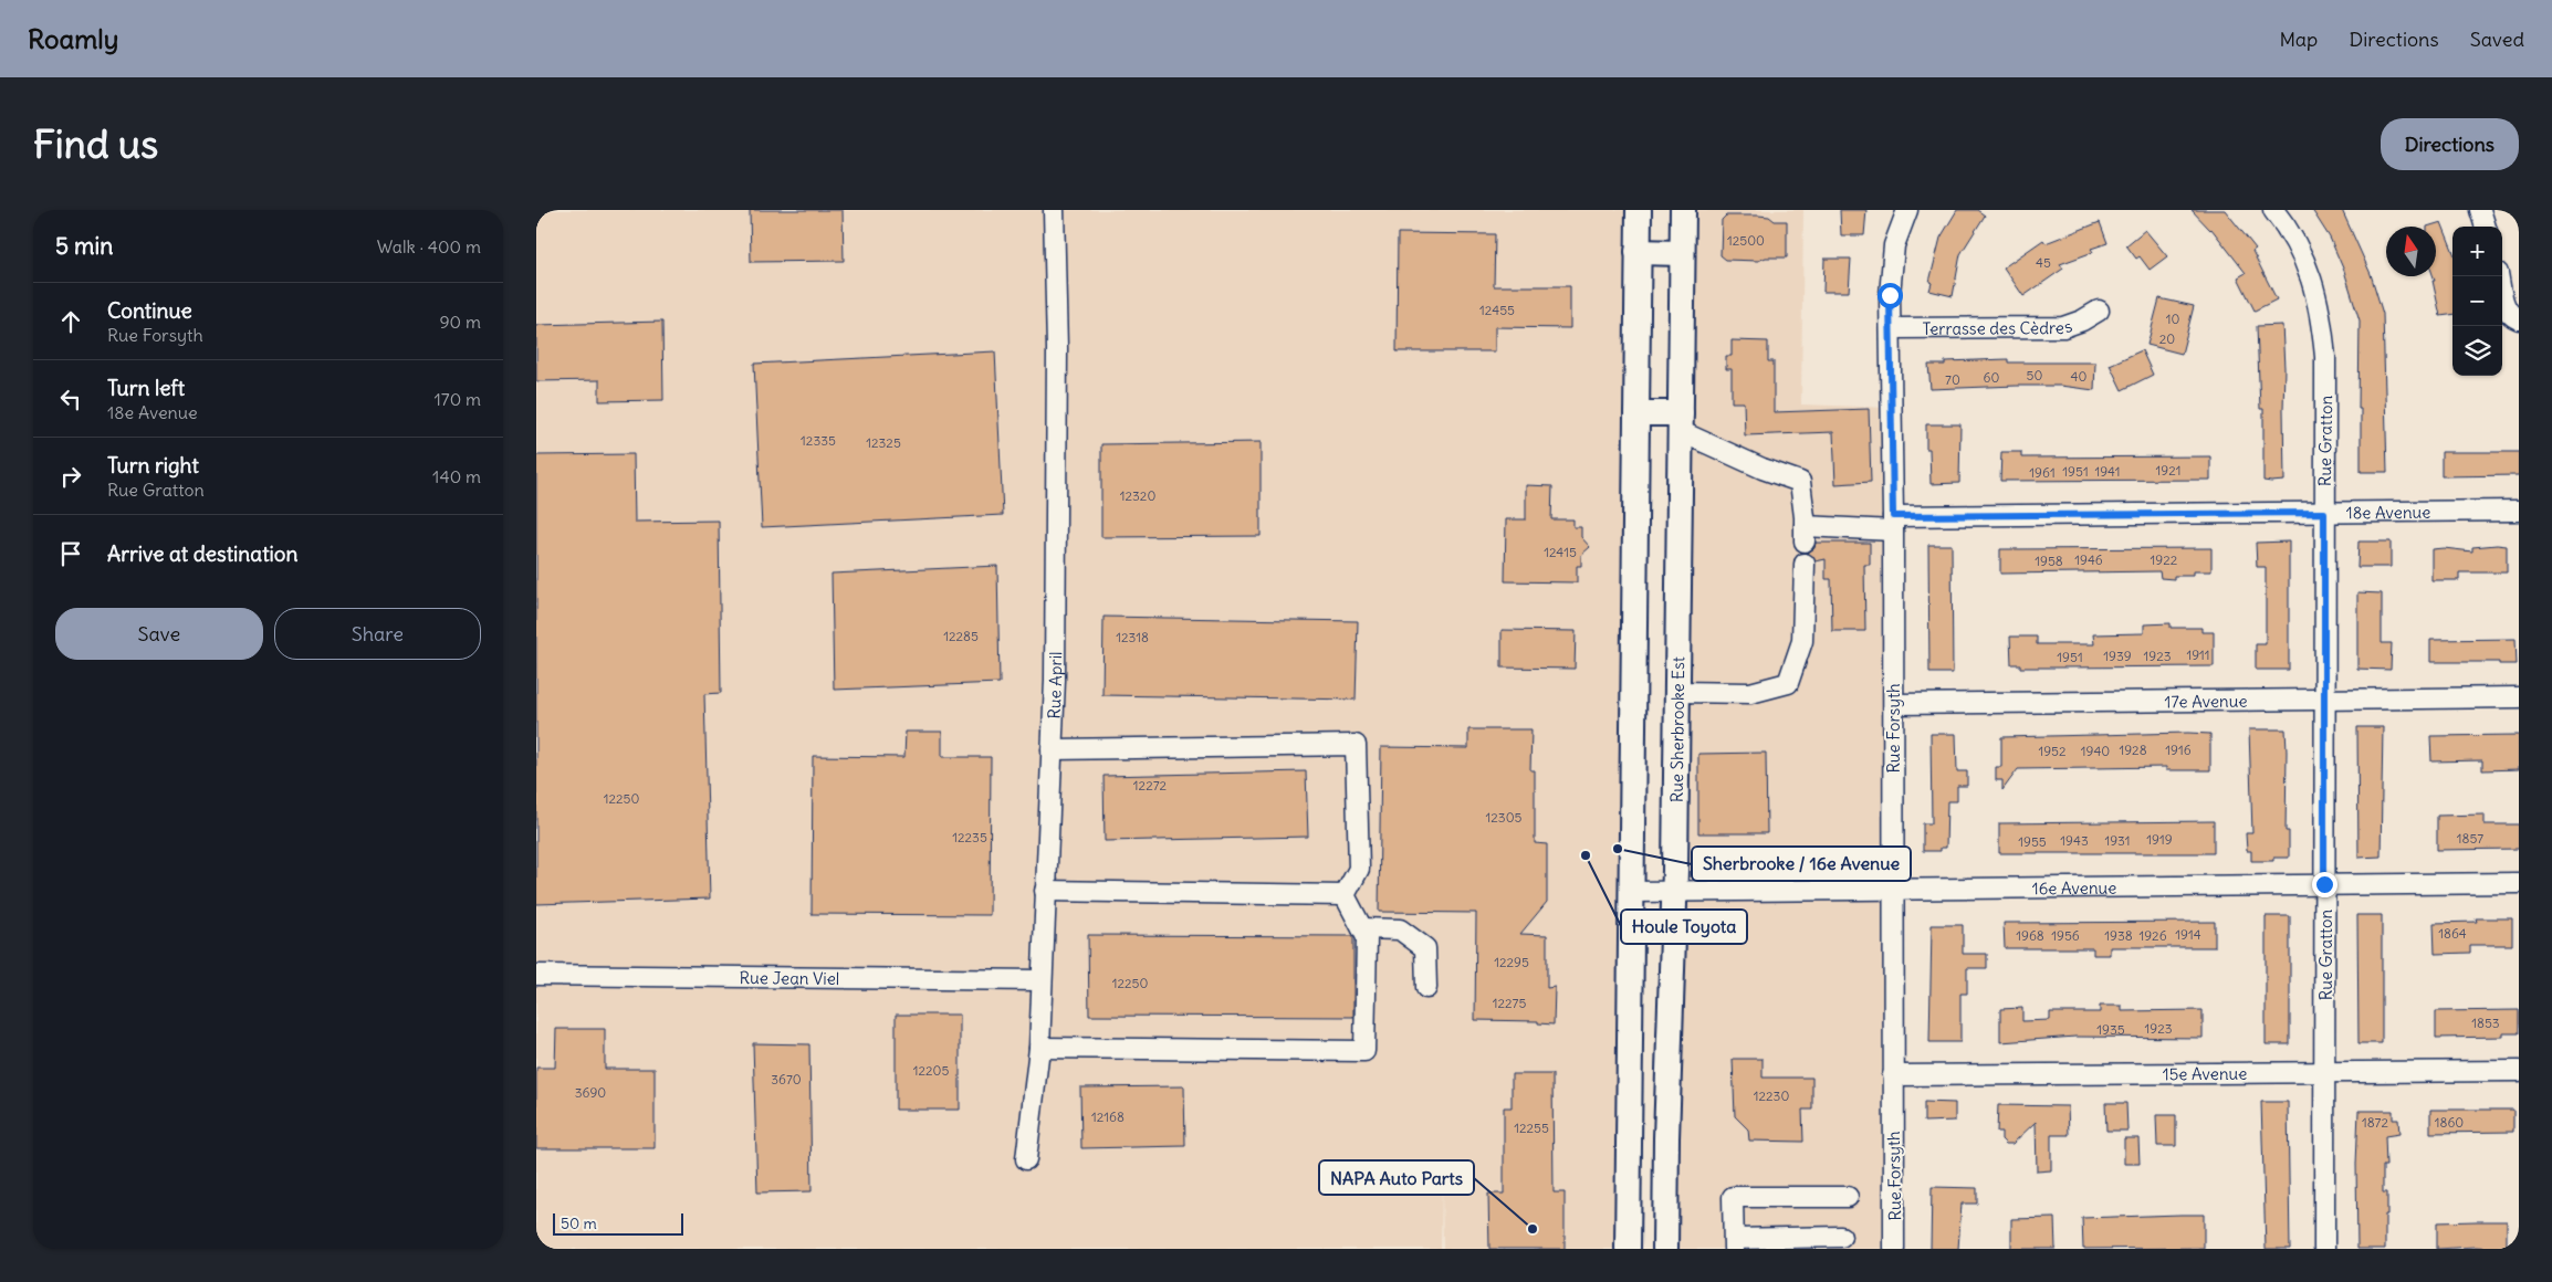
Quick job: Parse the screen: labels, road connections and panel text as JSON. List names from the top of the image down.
{
  "streets": {
    "main road": ["Rue Sherbrooke Est"],
    "street": [
      "Terrasse des Cèdres",
      "Rue Gratton",
      "18e Avenue",
      "Rue April",
      "17e Avenue",
      "Rue Forsyth",
      "16e Avenue",
      "Rue Jean Viel",
      "15e Avenue"
    ]
  },
  "crossings": [
    ["Terrasse des Cèdres", "Rue Forsyth"],
    ["Rue Gratton", "18e Avenue"],
    ["Rue Gratton", "17e Avenue"],
    ["Rue Gratton", "16e Avenue"],
    ["Rue Gratton", "15e Avenue"],
    ["18e Avenue", "Rue Forsyth"],
    ["18e Avenue", "Rue Sherbrooke Est"],
    ["Rue April", "Rue Jean Viel"],
    ["17e Avenue", "Rue Forsyth"],
    ["Rue Forsyth", "16e Avenue"],
    ["Rue Forsyth", "15e Avenue"],
    ["Rue Sherbrooke Est", "16e Avenue"]
  ],
  "places": ["Sherbrooke / 16e Avenue", "Houle Toyota", "NAPA Auto Parts"],
  "house_numbers": [
    "12500",
    "45",
    "12455",
    "10",
    "20",
    "50",
    "40",
    "60",
    "70",
    "12335",
    "12325",
    "1921",
    "1951",
    "1941",
    "1961",
    "12320",
    "12415",
    "1946",
    "1922",
    "1958",
    "12285",
    "12318",
    "1911",
    "1939",
    "1923",
    "1951",
    "1928",
    "1916",
    "1952",
    "1940",
    "12272",
    "12250",
    "12305",
    "12235",
    "1857",
    "1919",
    "1943",
    "1931",
    "1955",
    "1864",
    "1914",
    "1968",
    "1956",
    "1938",
    "1926",
    "12295",
    "12250",
    "12275",
    "1853",
    "1923",
    "1935",
    "12205",
    "3670",
    "3690",
    "12230",
    "12168",
    "1872",
    "1860",
    "12255"
  ],
  "scale_bar": "50 m",
  "north": "top",
  "page": {
    "header": "Roamly",
    "nav": ["Map", "Directions", "Saved"],
    "buttons": [
      "Directions",
      ["Save", "Share"]
    ],
    "title": "Find us",
    "heading": ["5 min", "Walk · 400 m"],
    "map_buttons": ["+", "−"],
    "list": [
      ["Continue", "Rue Forsyth", "90 m"],
      ["Turn left", "18e Avenue", "170 m"],
      ["Turn right", "Rue Gratton", "140 m"],
      "Arrive at destination"
    ],
    "scale": "50 m"
  }
}
